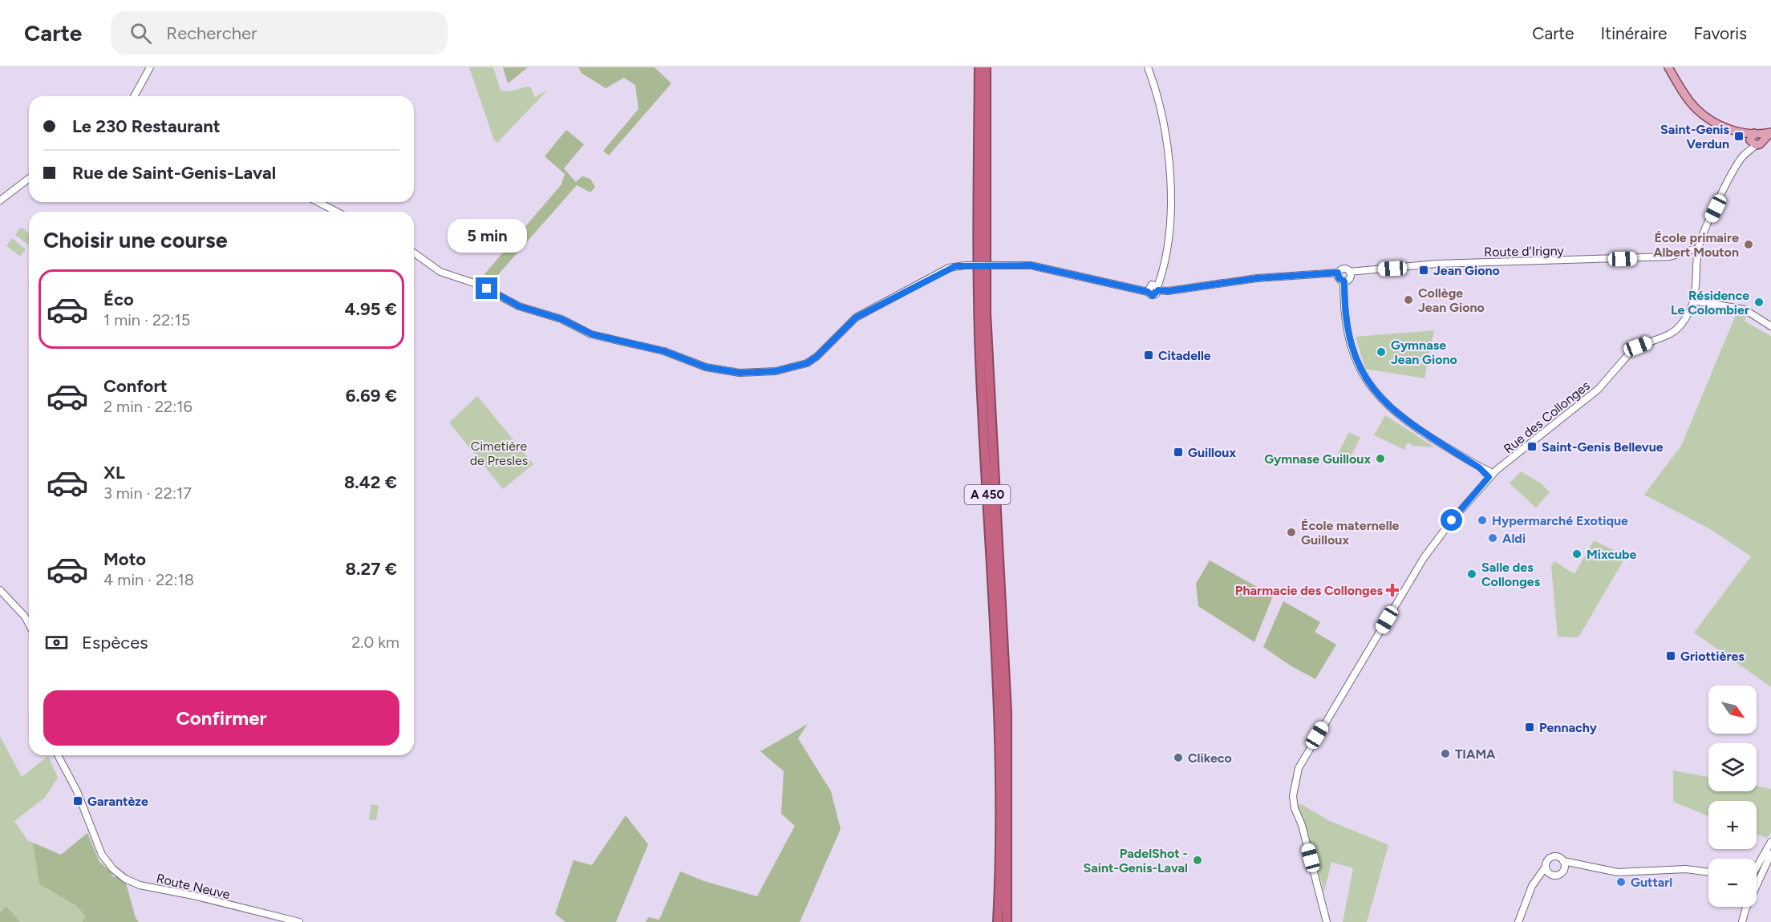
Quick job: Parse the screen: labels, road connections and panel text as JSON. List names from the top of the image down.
{
  "streets": {
    "highway": ["A 450"],
    "street": ["Route d'Irigny", "Rue des Collonges", "Route Neuve"]
  },
  "crossings": [
    ["Route d'Irigny", "Rue des Collonges"]
  ],
  "parks": ["Cimetière de Presles"],
  "places": {
    "transit": [
      "Saint-Genis Verdun",
      "Jean Giono",
      "Citadelle",
      "Saint-Genis Bellevue",
      "Guilloux",
      "Griottières",
      "Pennachy",
      "Garantèze"
    ],
    "other": [
      "École primaire Albert Mouton",
      "Collège Jean Giono",
      "Résidence Le Colombier",
      "Gymnase Jean Giono",
      "Gymnase Guilloux",
      "Hypermarché Exotique",
      "École maternelle Guilloux",
      "Aldi",
      "Mixcube",
      "Salle des Collonges",
      "TIAMA",
      "Clikeco",
      "PadelShot - Saint-Genis-Laval",
      "Guttarl"
    ],
    "health": ["Pharmacie des Collonges"]
  },
  "north": "bottom right",
  "page": {
    "header": "Carte",
    "search": "Rechercher",
    "nav": ["Carte", "Itinéraire", "Favoris"],
    "banner": ["Le 230 Restaurant", "Rue de Saint-Genis-Laval"],
    "heading": "Choisir une course",
    "bubble": "5 min",
    "list": [
      {
        "name": "Éco",
        "note": "1 min · 22:15",
        "value": "4.95 €"
      },
      {
        "name": "Confort",
        "note": "2 min · 22:16",
        "value": "6.69 €"
      },
      {
        "name": "XL",
        "note": "3 min · 22:17",
        "value": "8.42 €"
      },
      {
        "name": "Moto",
        "note": "4 min · 22:18",
        "value": "8.27 €"
      }
    ],
    "pay": ["Espèces", "2.0 km"],
    "buttons": "Confirmer",
    "map_buttons": ["+", "−"]
  }
}
